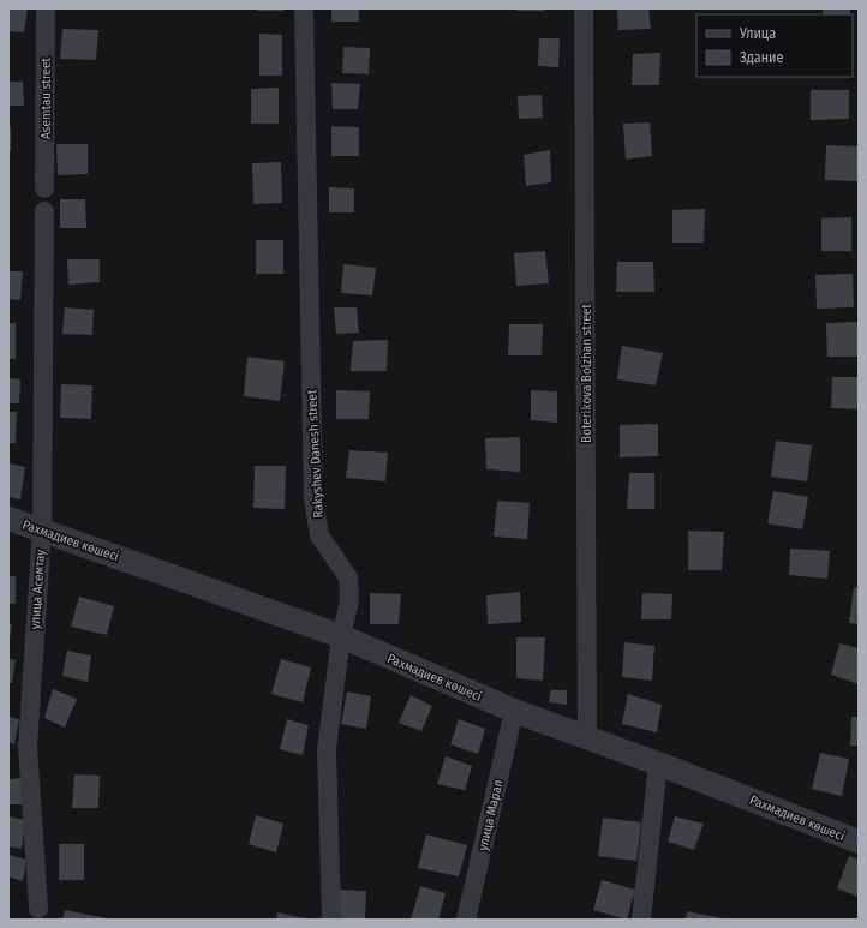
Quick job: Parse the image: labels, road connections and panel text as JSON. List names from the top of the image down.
{
  "streets": {
    "street": [
      "Asemtau street",
      "Boterikova Bolzhan street",
      "Rakyshev Danesh street",
      "Рахмадиев көшесі",
      "улица Асемтау",
      "улица Марал"
    ]
  },
  "crossings": [
    ["Boterikova Bolzhan street", "Рахмадиев көшесі"],
    ["Rakyshev Danesh street", "Рахмадиев көшесі"],
    ["Рахмадиев көшесі", "улица Асемтау"],
    ["Рахмадиев көшесі", "улица Марал"]
  ],
  "legend": ["Улица", "Здание"]
}
